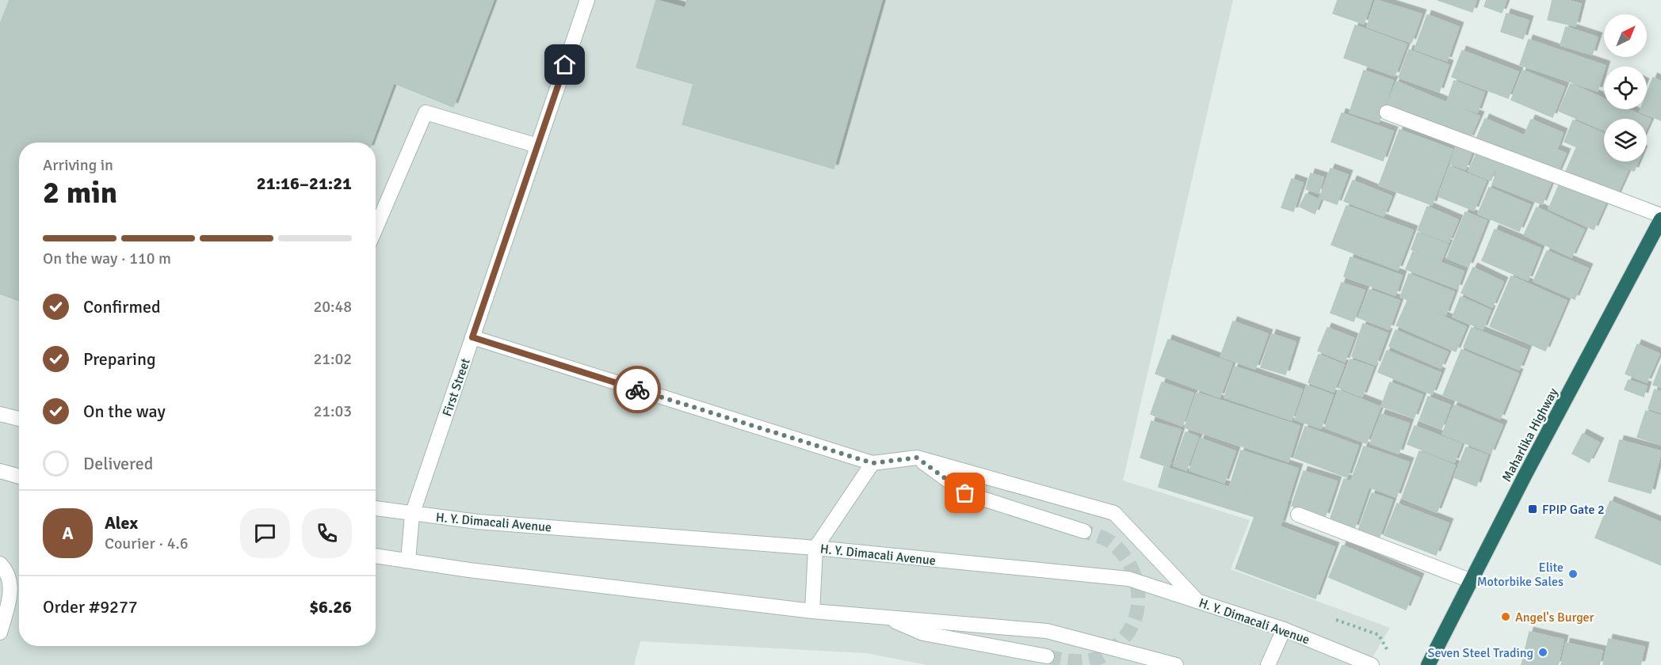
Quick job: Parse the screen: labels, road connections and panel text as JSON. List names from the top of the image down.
{
  "streets": {
    "highway": ["Maharlika Highway"],
    "street": ["First Street", "H. Y. Dimacali Avenue"]
  },
  "crossings": [
    ["First Street", "H. Y. Dimacali Avenue"]
  ],
  "places": {
    "transit": ["FPIP Gate 2"],
    "other": ["Elite Motorbike Sales", "Angel's Burger", "Seven Steel Trading"]
  },
  "north": "top right",
  "page": {
    "heading": ["2 min", "Arriving in", "21:16–21:21"],
    "panel": [
      "Alex",
      "Courier · 4.6",
      "Order #9277",
      "$6.26"
    ],
    "bar": "On the way · 110 m",
    "list": [
      ["Confirmed", "20:48"],
      ["Preparing", "21:02"],
      ["On the way", "21:03"],
      "Delivered"
    ],
    "round": "A"
  }
}
